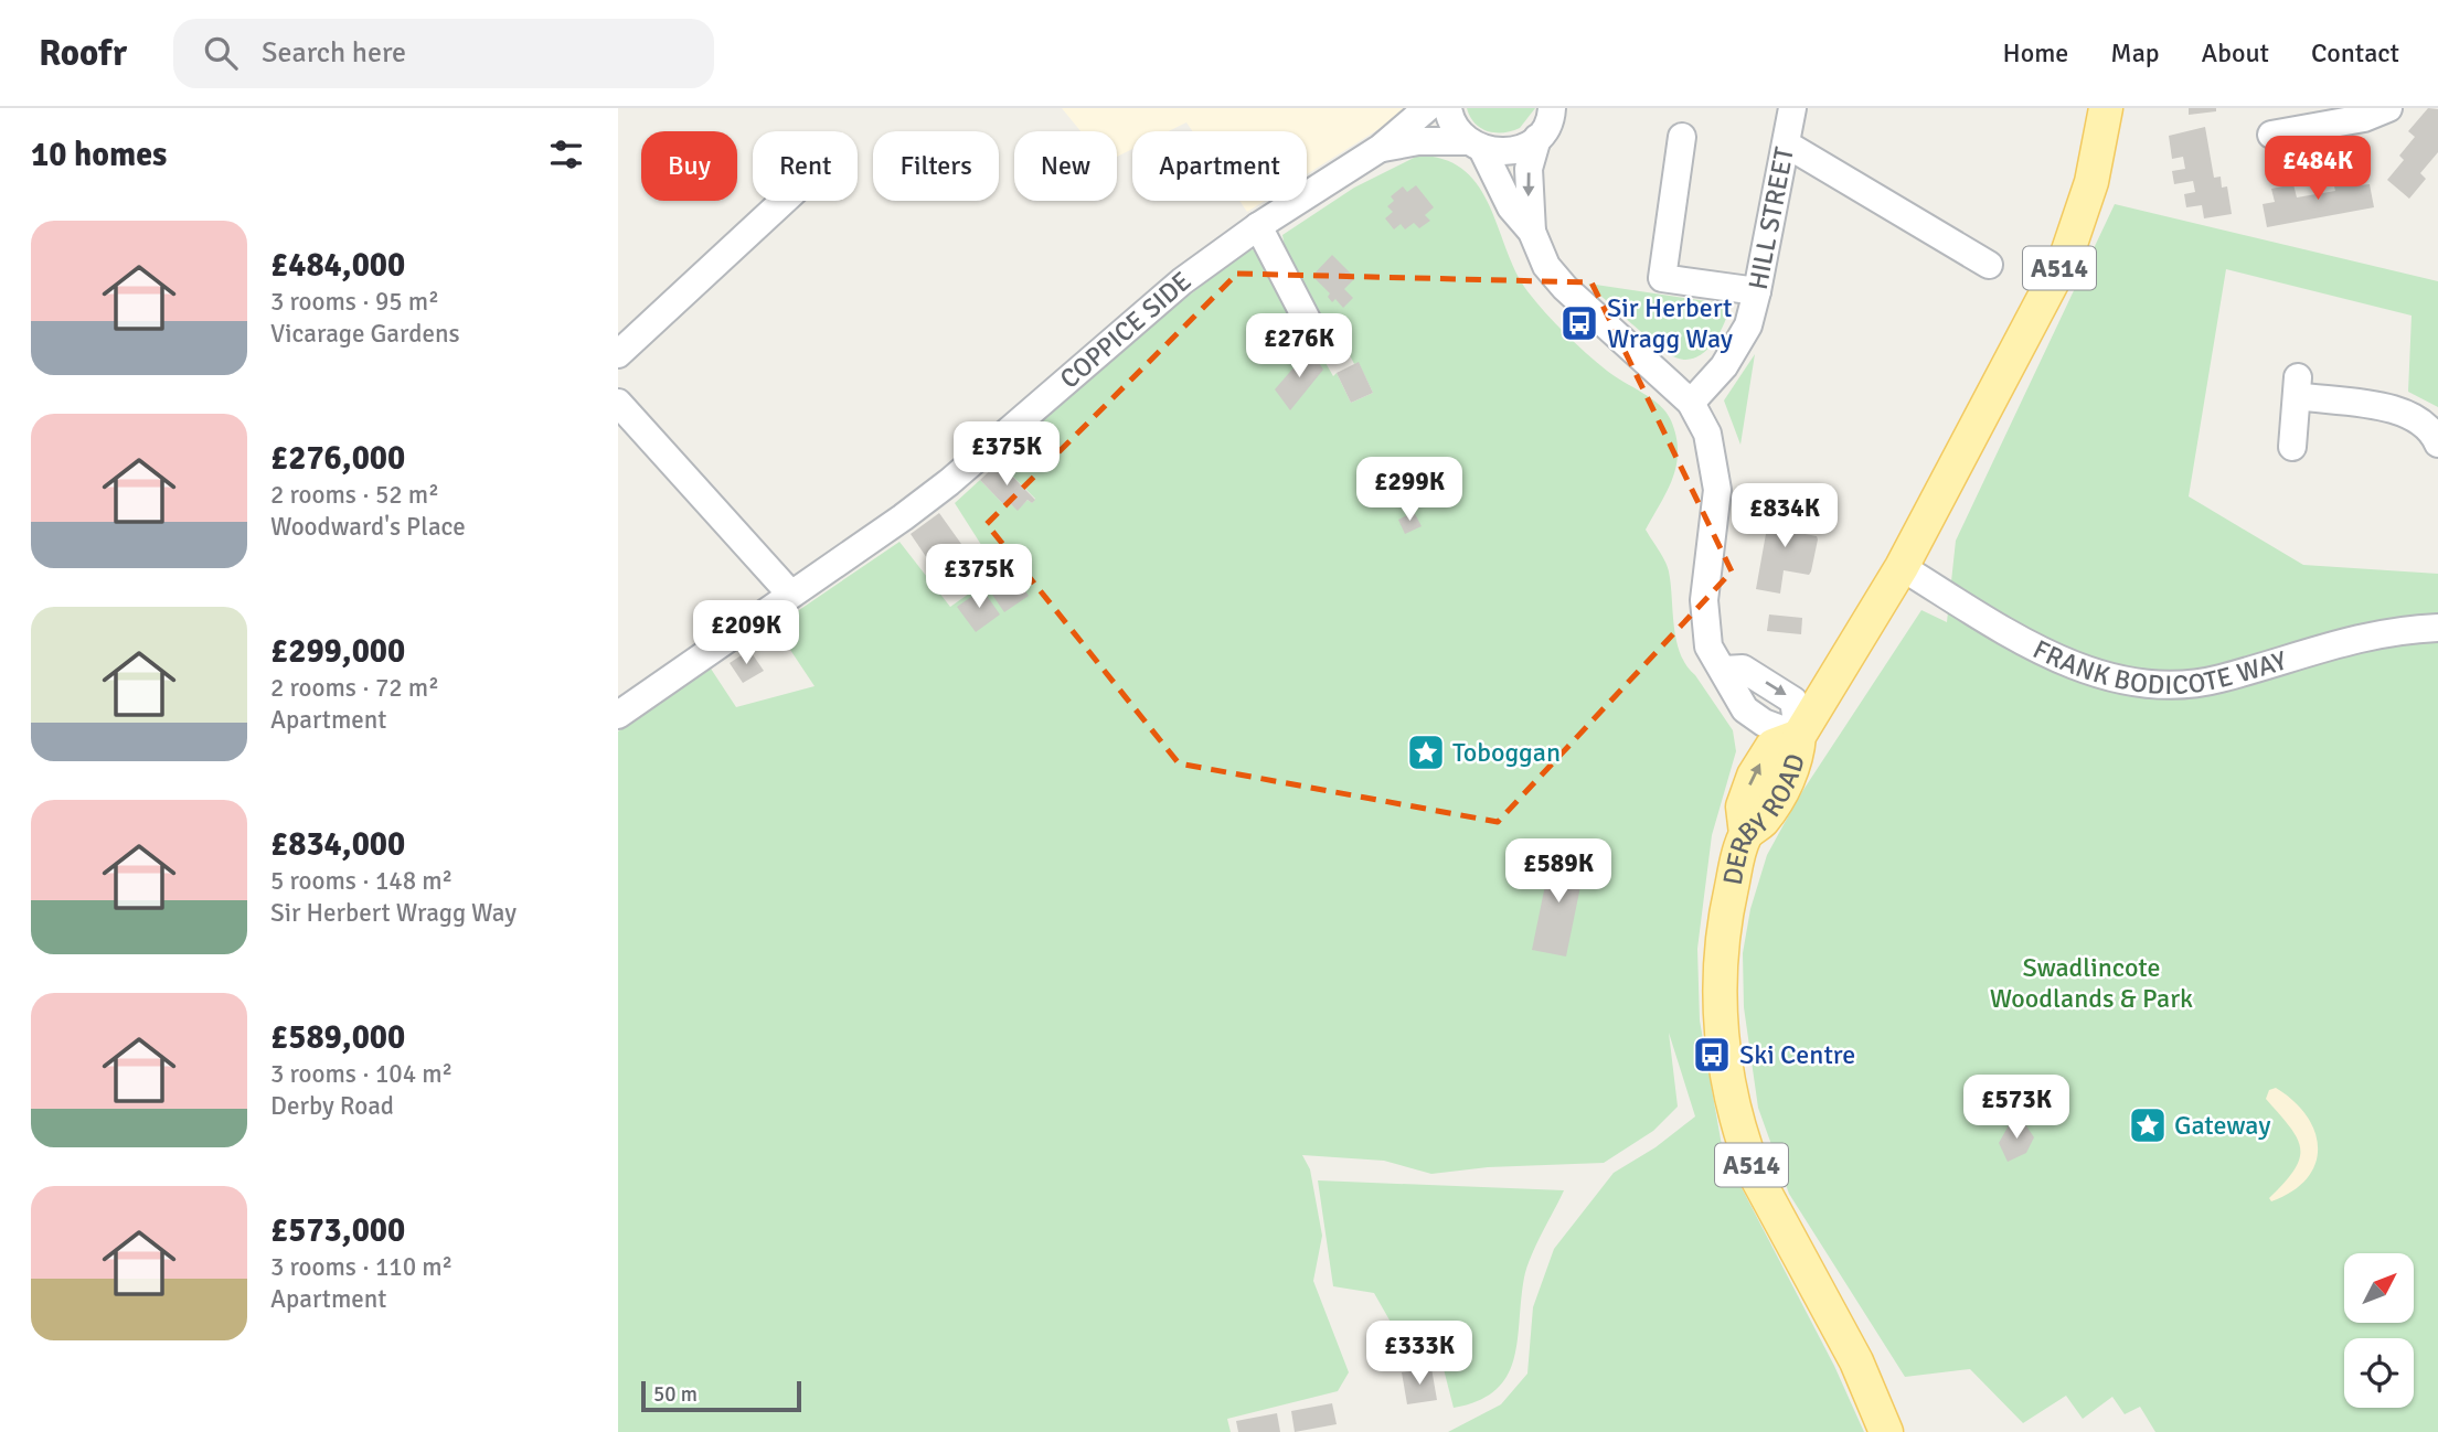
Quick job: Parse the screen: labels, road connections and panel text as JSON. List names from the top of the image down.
{
  "streets": {
    "main road": ["A514", "DERBY ROAD"],
    "street": ["HILL STREET", "COPPICE SIDE", "FRANK BODICOTE WAY"]
  },
  "crossings": [
    ["FRANK BODICOTE WAY", "DERBY ROAD"]
  ],
  "parks": ["Swadlincote Woodlands & Park"],
  "places": {
    "bus stop": ["Sir Herbert Wragg Way", "Ski Centre"],
    "place": ["Toboggan", "Gateway"]
  },
  "scale_bar": "50 m",
  "north": "top right",
  "page": {
    "header": "Roofr",
    "search": "Search here",
    "nav": [
      "Home",
      "Map",
      "About",
      "Contact"
    ],
    "heading": "10 homes",
    "chip": [
      "Buy",
      "Rent",
      "Filters",
      "New",
      "Apartment"
    ],
    "price": [
      "£484K",
      "£276K",
      "£375K",
      "£299K",
      "£834K",
      "£375K",
      "£209K",
      "£589K",
      "£573K",
      "£333K"
    ],
    "list": [
      {
        "name": "£484,000",
        "note": "3 rooms · 95 m² · Vicarage Gardens"
      },
      {
        "name": "£276,000",
        "note": "2 rooms · 52 m² · Woodward's Place"
      },
      {
        "name": "£299,000",
        "note": "2 rooms · 72 m² · Apartment"
      },
      {
        "name": "£834,000",
        "note": "5 rooms · 148 m² · Sir Herbert Wragg Way"
      },
      {
        "name": "£589,000",
        "note": "3 rooms · 104 m² · Derby Road"
      },
      {
        "name": "£573,000",
        "note": "3 rooms · 110 m² · Apartment"
      }
    ],
    "scale": "50 m"
  }
}
